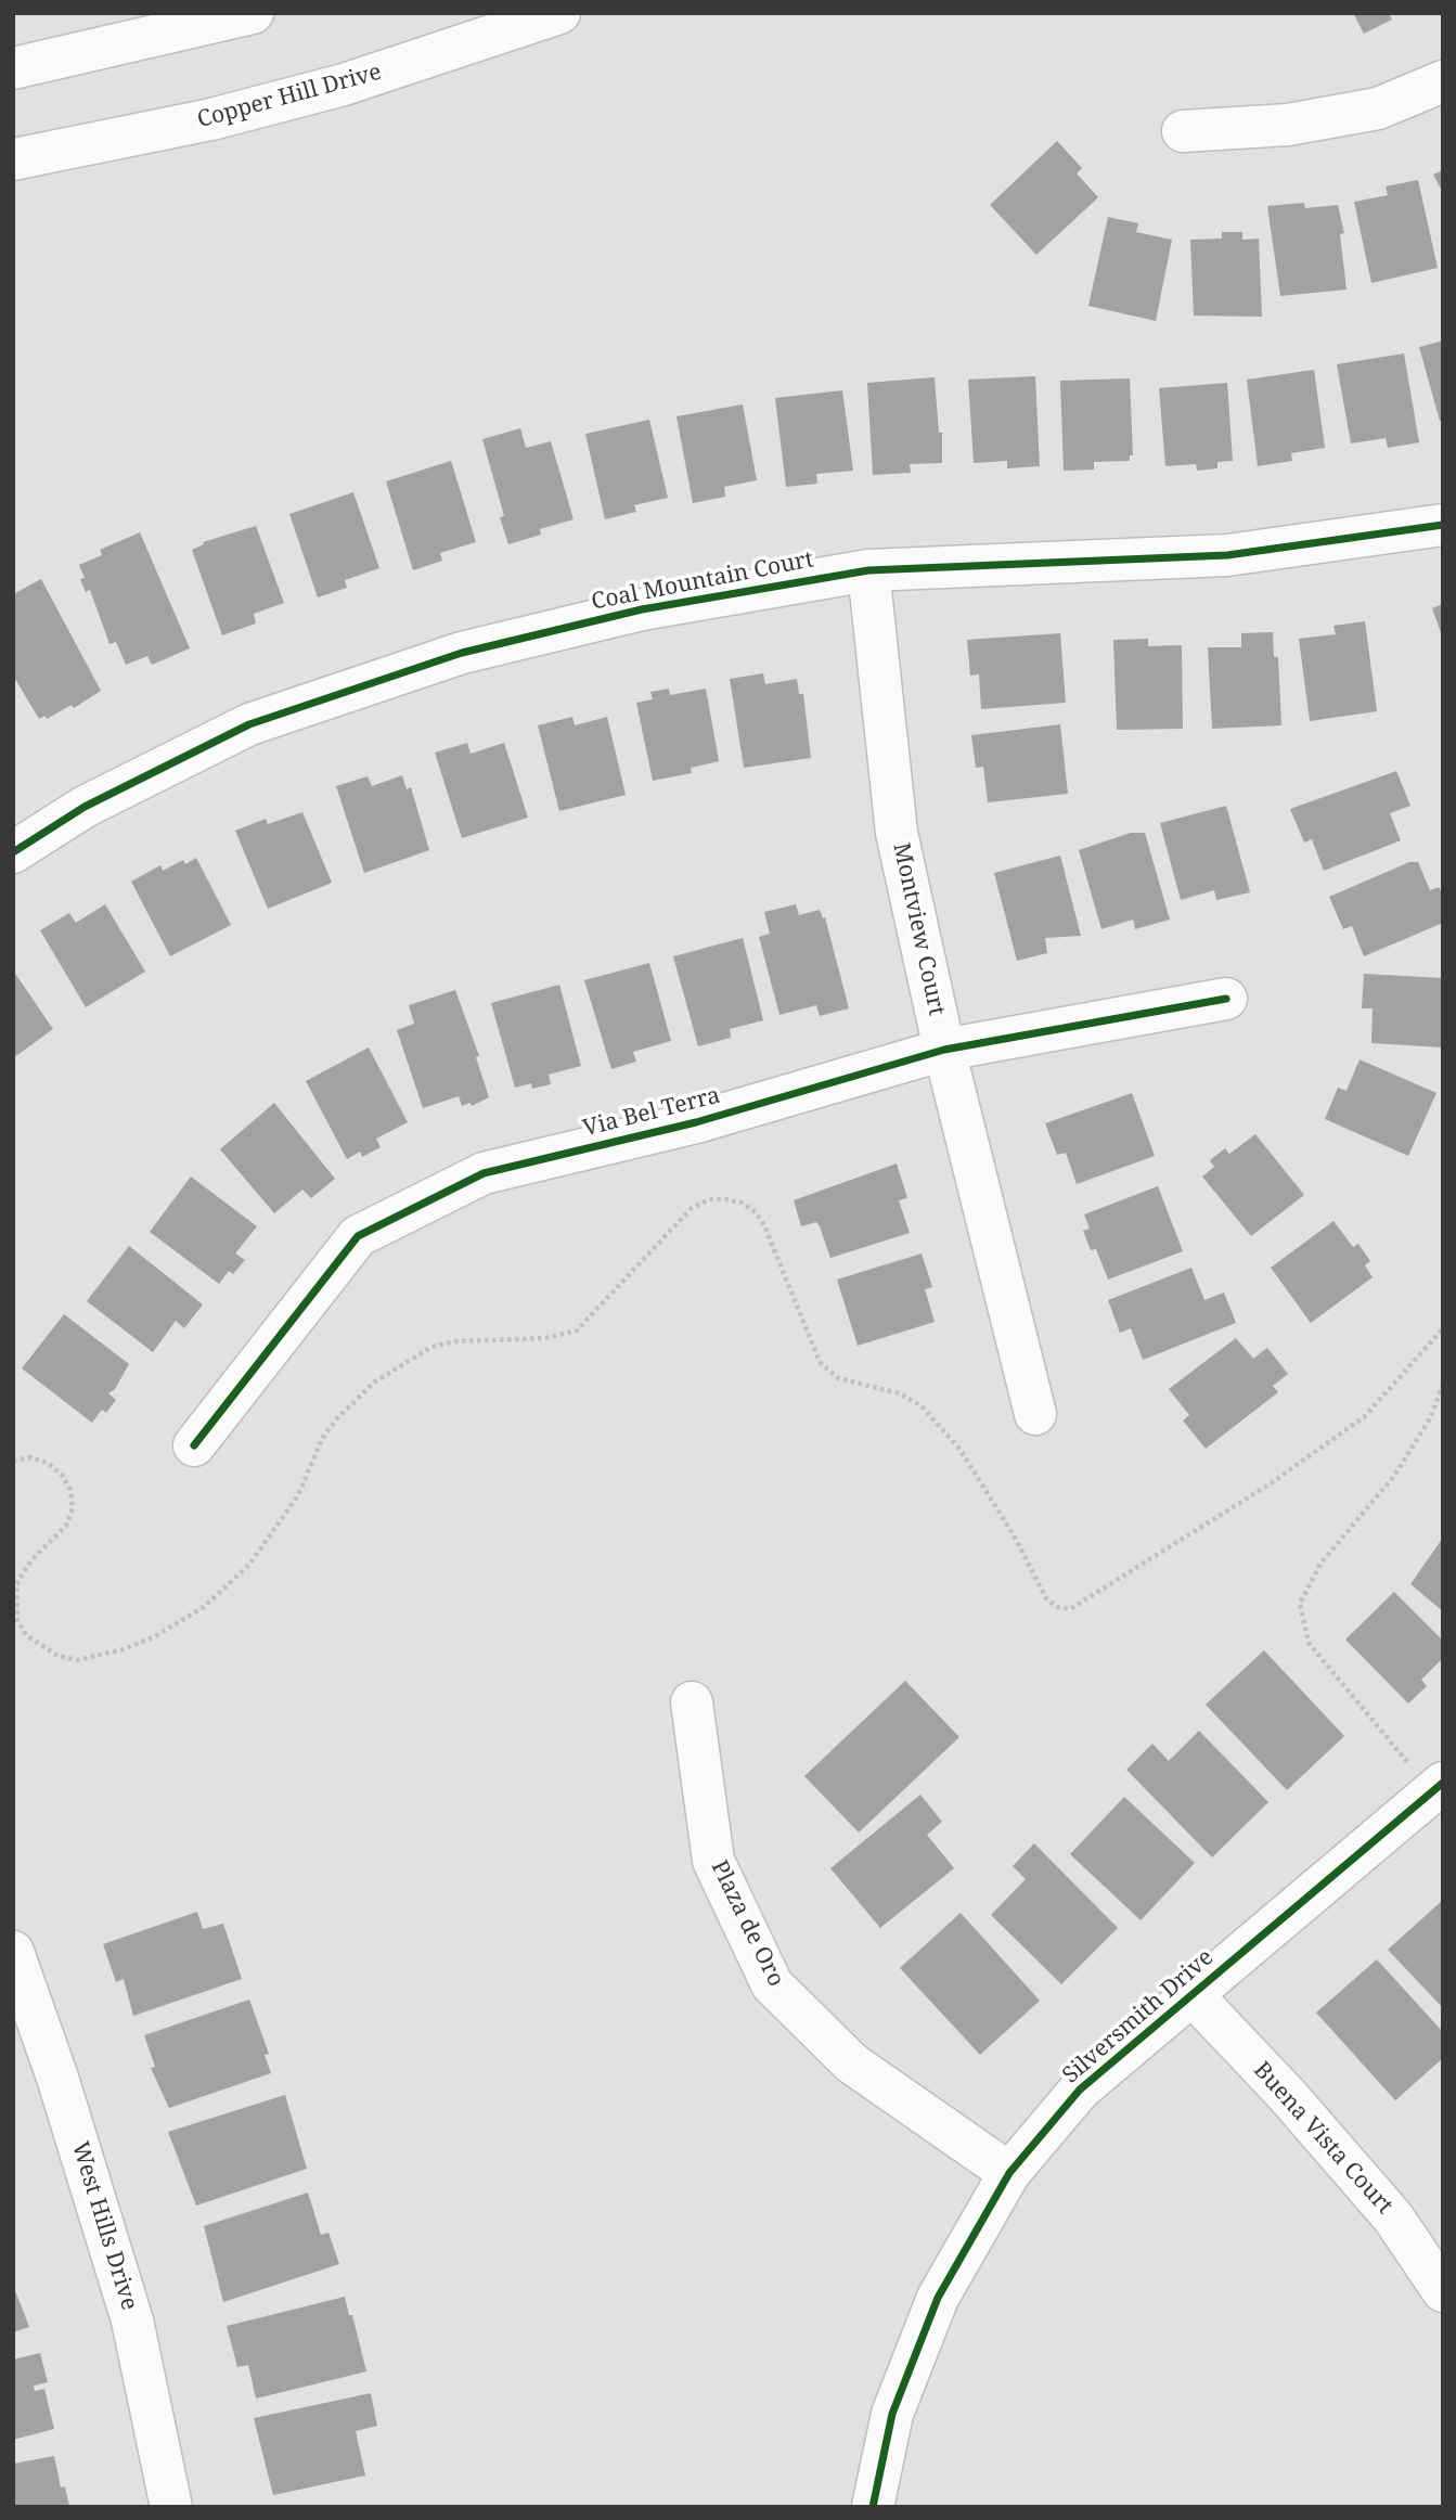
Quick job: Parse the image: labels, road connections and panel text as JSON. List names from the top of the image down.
{
  "streets": {
    "street": [
      "Copper Hill Drive",
      "Coal Mountain Court",
      "Montview Court",
      "Via Bel Terra",
      "Plaza de Oro",
      "Silversmith Drive",
      "Buena Vista Court",
      "West Hills Drive"
    ]
  },
  "crossings": [
    ["Coal Mountain Court", "Montview Court"],
    ["Montview Court", "Via Bel Terra"],
    ["Plaza de Oro", "Silversmith Drive"],
    ["Silversmith Drive", "Buena Vista Court"]
  ]
}
